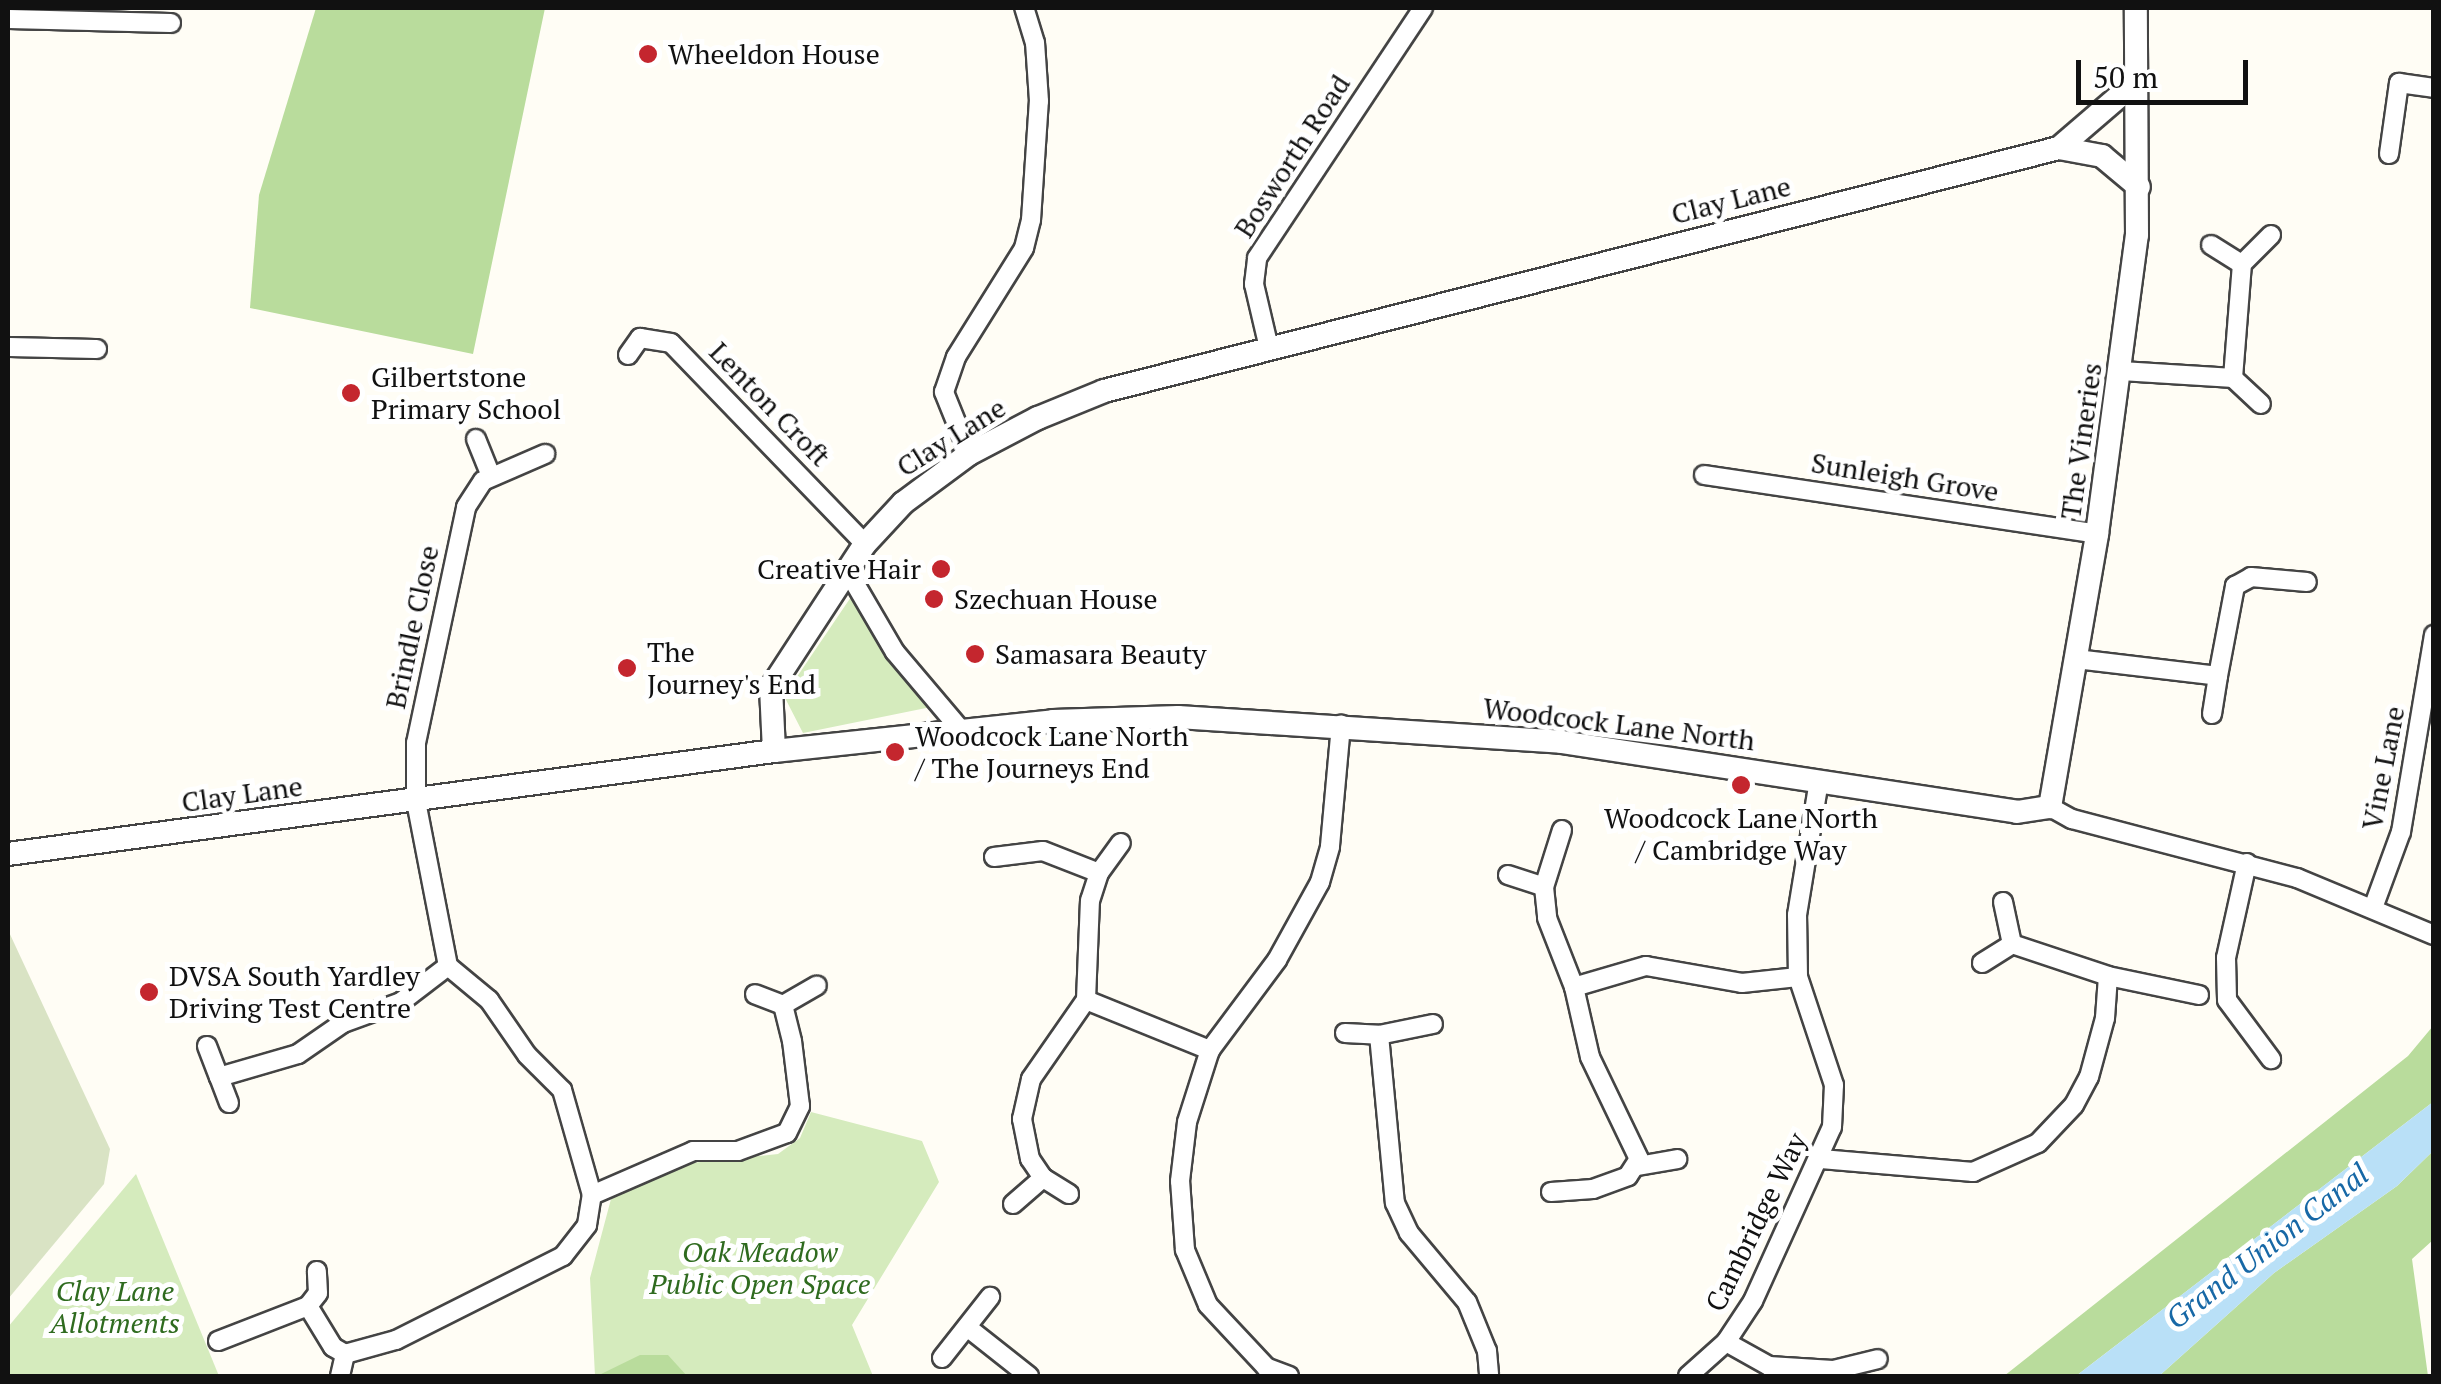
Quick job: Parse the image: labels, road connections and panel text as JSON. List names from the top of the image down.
{
  "streets": {
    "street": [
      "Bosworth Road",
      "Clay Lane",
      "Lenton Croft",
      "The Vineries",
      "Sunleigh Grove",
      "Brindle Close",
      "Woodcock Lane North",
      "Vine Lane",
      "Cambridge Way"
    ]
  },
  "crossings": [
    ["Bosworth Road", "Clay Lane"],
    ["Clay Lane", "Lenton Croft"],
    ["Clay Lane", "The Vineries"],
    ["Clay Lane", "Brindle Close"],
    ["Clay Lane", "Woodcock Lane North"],
    ["The Vineries", "Sunleigh Grove"],
    ["The Vineries", "Woodcock Lane North"],
    ["Woodcock Lane North", "Vine Lane"],
    ["Woodcock Lane North", "Cambridge Way"]
  ],
  "water": ["Grand Union Canal"],
  "parks": ["Oak Meadow Public Open Space", "Clay Lane Allotments"],
  "places": [
    "Wheeldon House",
    "Gilbertstone Primary School",
    "Creative Hair",
    "Szechuan House",
    "Samasara Beauty",
    "The Journey's End",
    "Woodcock Lane North / The Journeys End",
    "Woodcock Lane North / Cambridge Way",
    "DVSA South Yardley Driving Test Centre"
  ],
  "scale_bar": "50 m"
}
